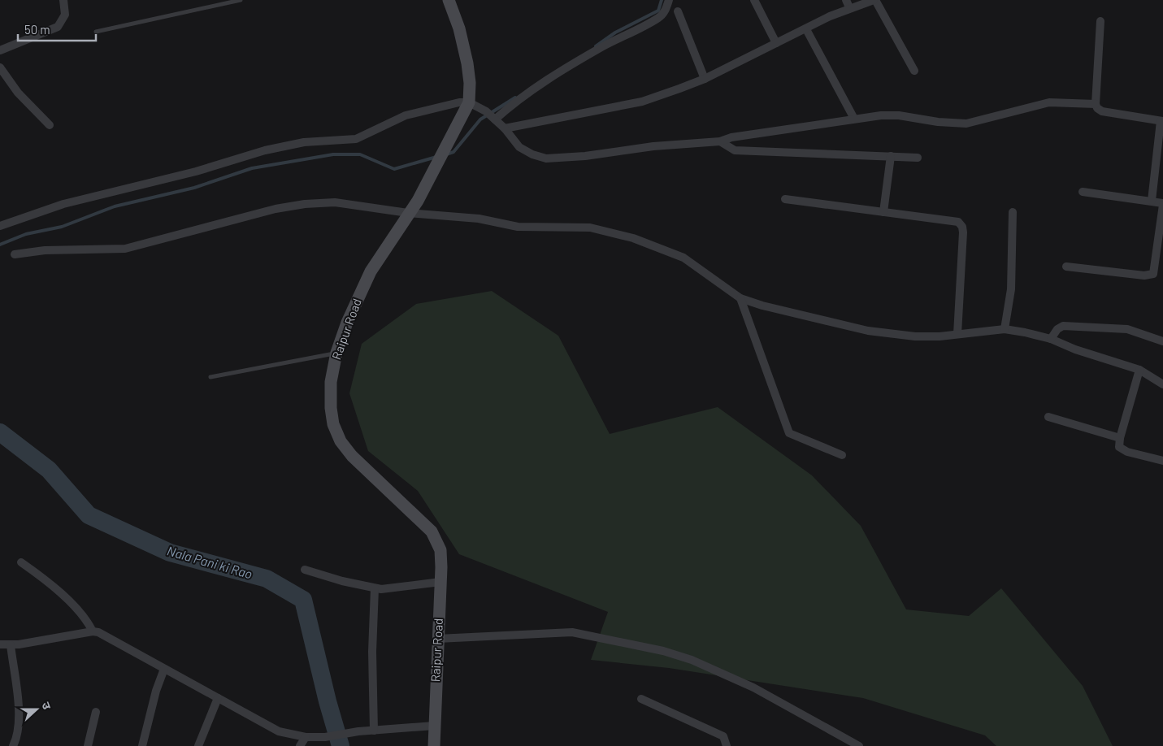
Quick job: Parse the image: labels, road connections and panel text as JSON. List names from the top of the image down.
{
  "streets": {
    "main road": ["Raipur Road"]
  },
  "water": ["Nala Pani ki Rao"],
  "scale_bar": "50 m",
  "north": "right"
}
